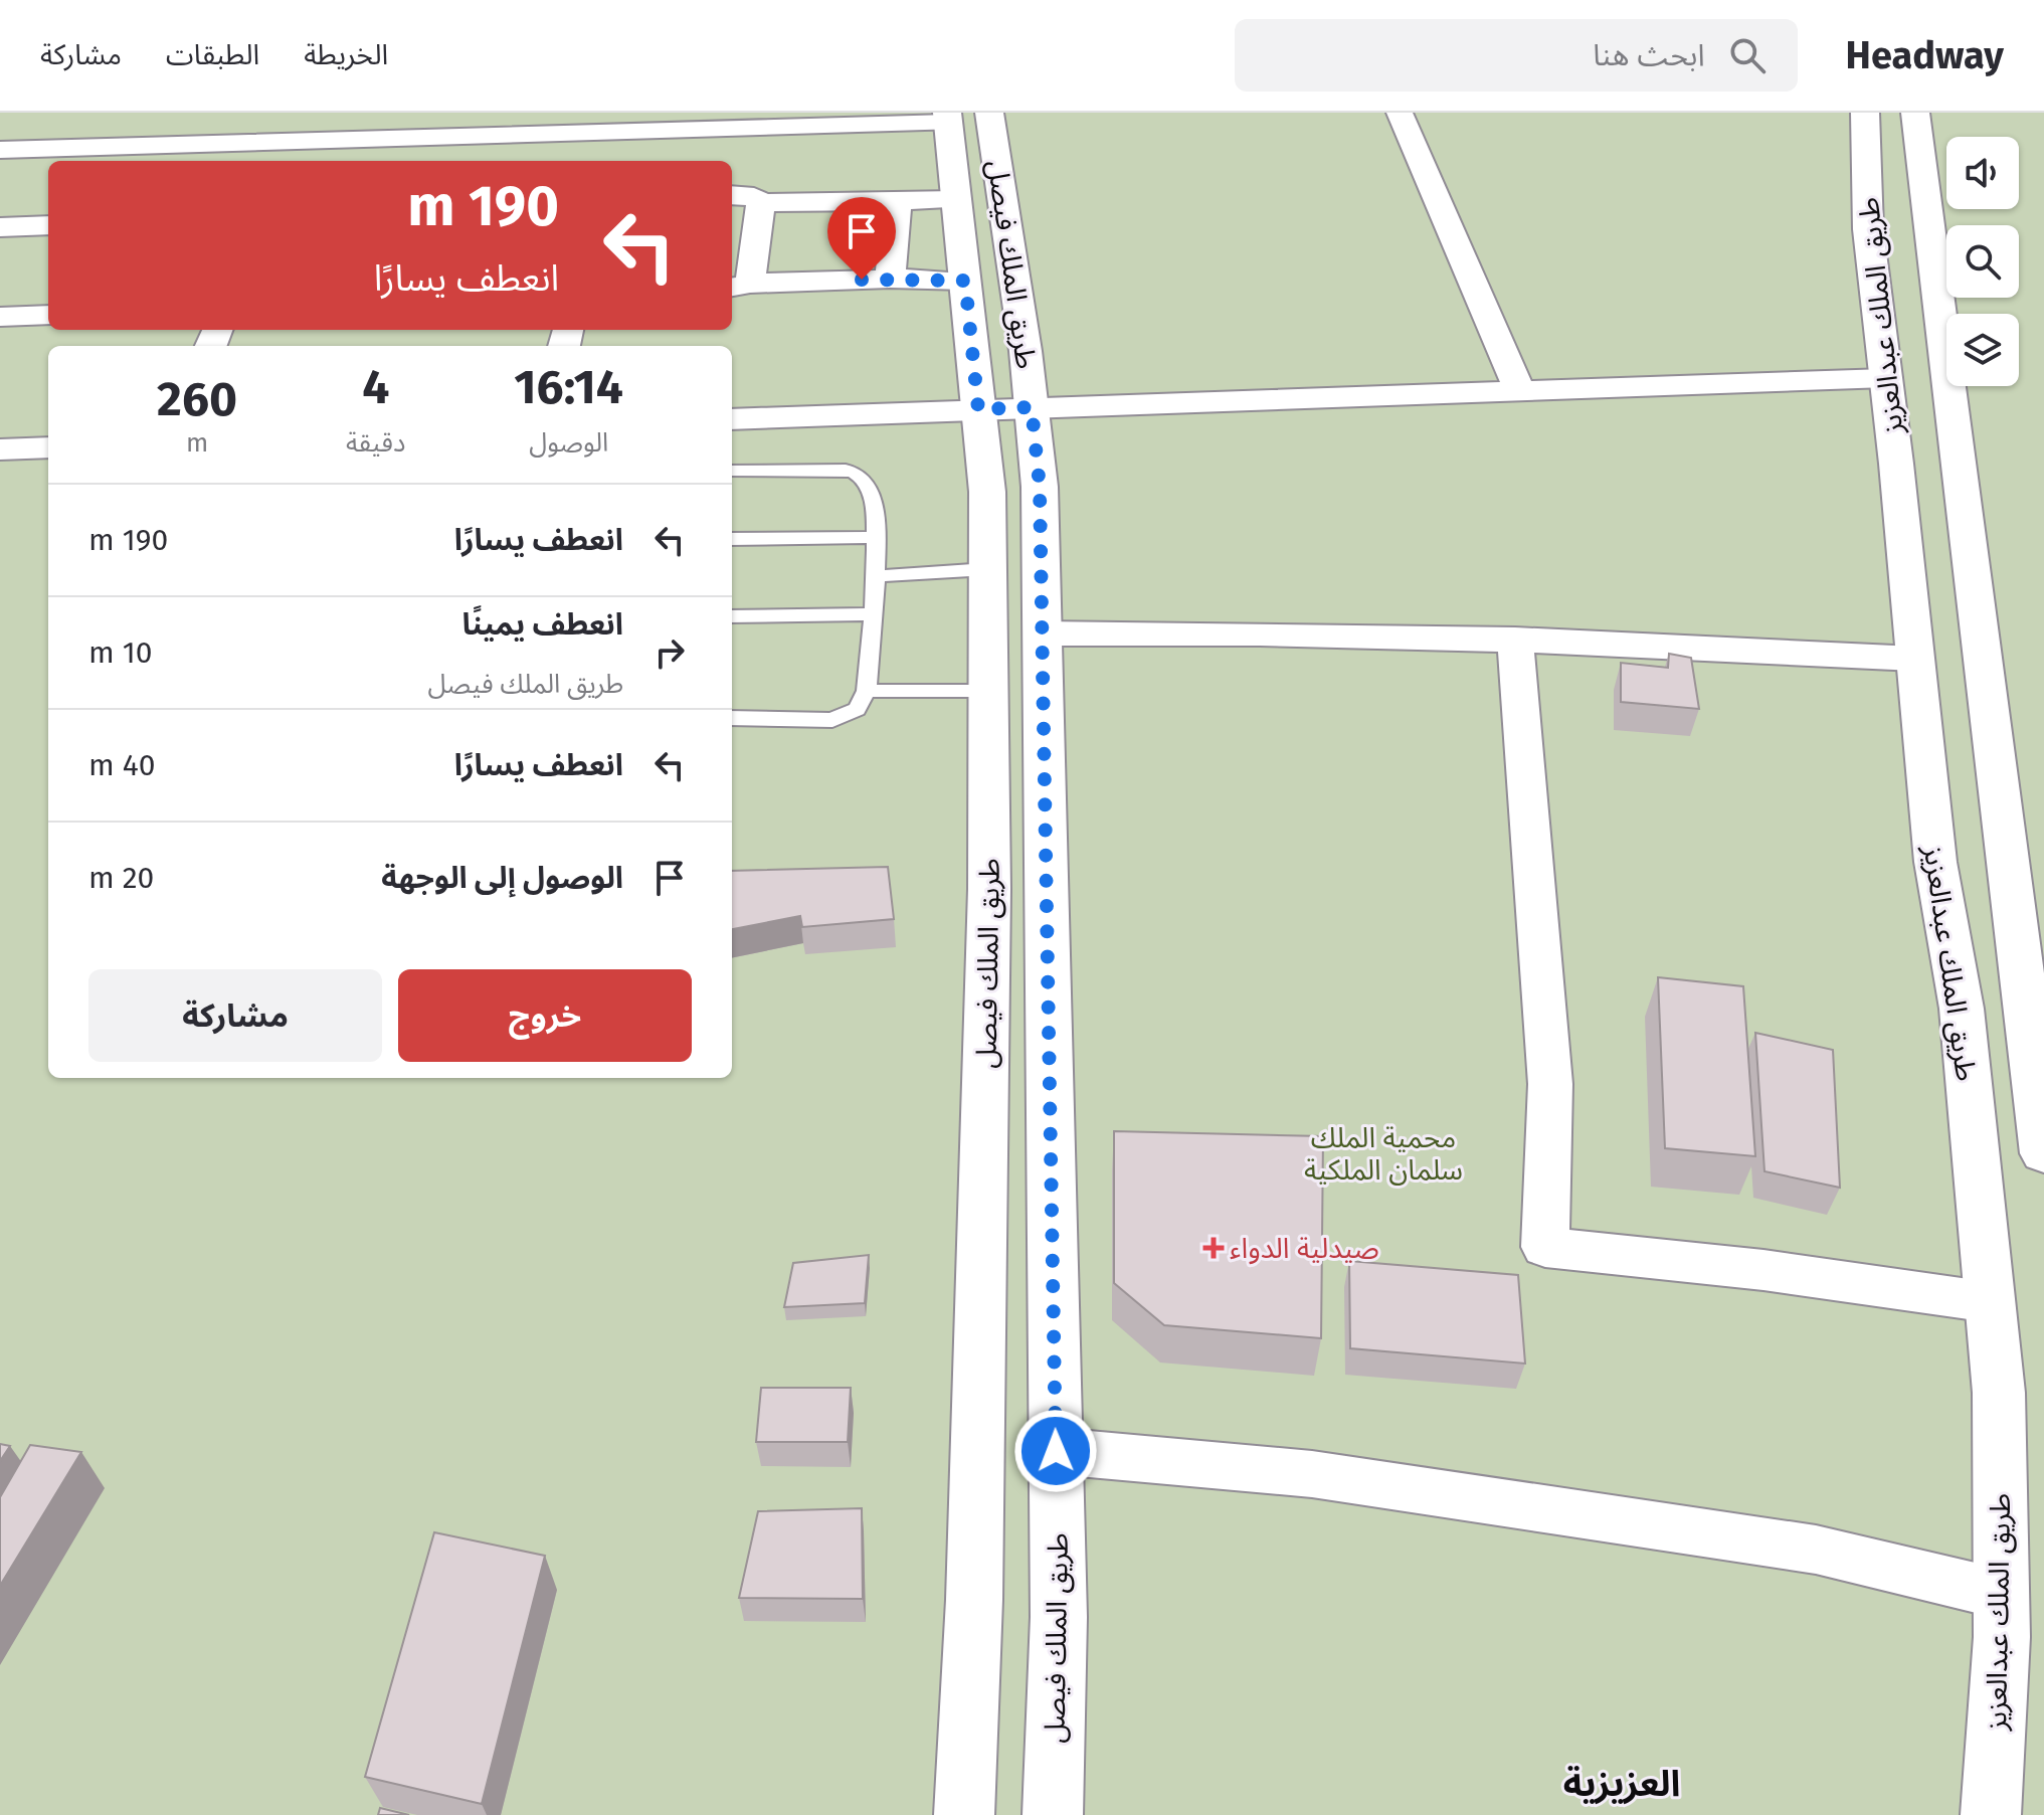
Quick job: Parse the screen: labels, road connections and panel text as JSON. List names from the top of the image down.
{
  "streets": {
    "main road": ["طريق الملك فيصل", "طريق الملك عبدالعزيز"]
  },
  "districts": ["العزيزية"],
  "parks": ["محمية الملك سلمان الملكية"],
  "places": {
    "health": ["صيدلية الدواء"]
  },
  "page": {
    "header": "Headway",
    "search": "ابحث هنا",
    "nav": ["الخريطة", "الطبقات", "مشاركة"],
    "turn": ["190 m", "انعطف يسارًا"],
    "eta": [
      "16:14",
      "الوصول",
      "4",
      "دقيقة",
      "260",
      "m"
    ],
    "list": [
      {
        "name": "انعطف يسارًا",
        "value": "190 m"
      },
      {
        "name": "انعطف يمينًا",
        "note": "طريق الملك فيصل",
        "value": "10 m"
      },
      {
        "name": "انعطف يسارًا",
        "value": "40 m"
      },
      {
        "name": "الوصول إلى الوجهة",
        "value": "20 m"
      }
    ],
    "buttons": ["خروج", "مشاركة"]
  }
}
